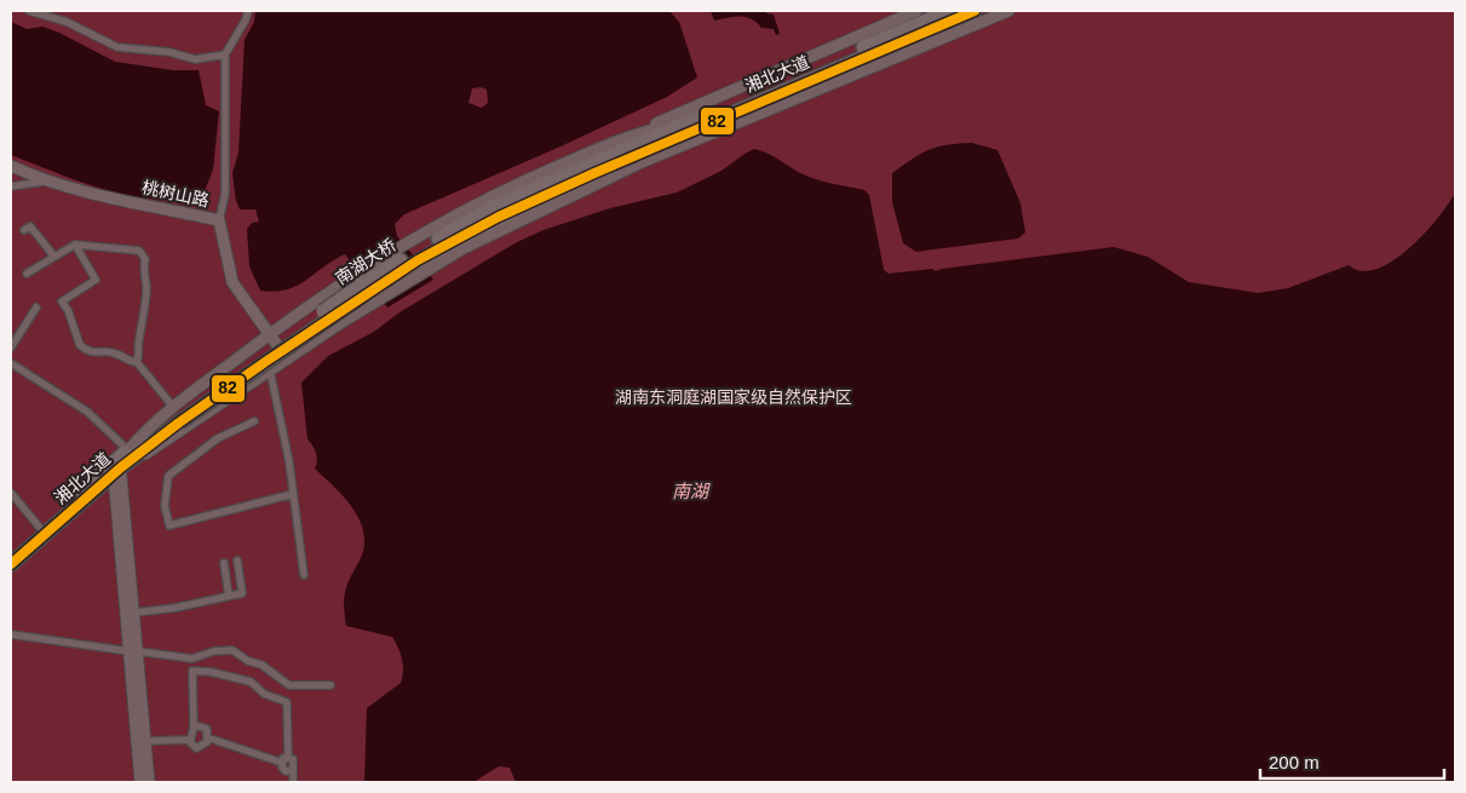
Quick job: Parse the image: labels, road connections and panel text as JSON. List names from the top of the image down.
{
  "streets": {
    "highway": ["湘北大道", "南湖大桥"],
    "street": ["桃树山路"]
  },
  "crossings": [
    ["湘北大道", "南湖大桥"]
  ],
  "water": ["南湖"],
  "parks": ["湖南东洞庭湖国家级自然保护区"],
  "lines": ["transit line 82"],
  "scale_bar": "200 m"
}
